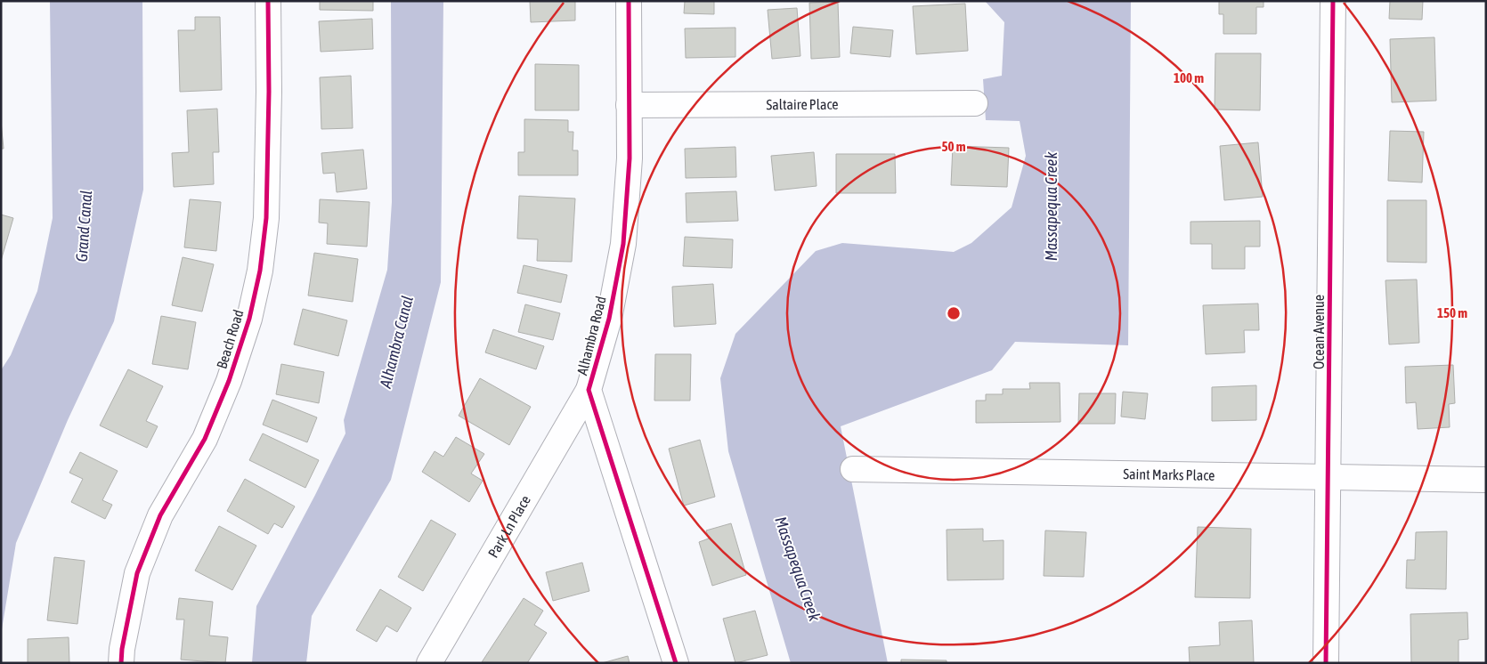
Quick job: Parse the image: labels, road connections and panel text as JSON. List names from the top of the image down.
{
  "streets": {
    "street": [
      "Saltaire Place",
      "Ocean Avenue",
      "Alhambra Road",
      "Beach Road",
      "Saint Marks Place",
      "Park Ln Place"
    ]
  },
  "crossings": [
    ["Saltaire Place", "Alhambra Road"],
    ["Ocean Avenue", "Saint Marks Place"],
    ["Alhambra Road", "Park Ln Place"]
  ],
  "water": ["Massapequa Creek", "Grand Canal", "Alhambra Canal"],
  "rings": ["100 m", "50 m", "150 m"]
}
